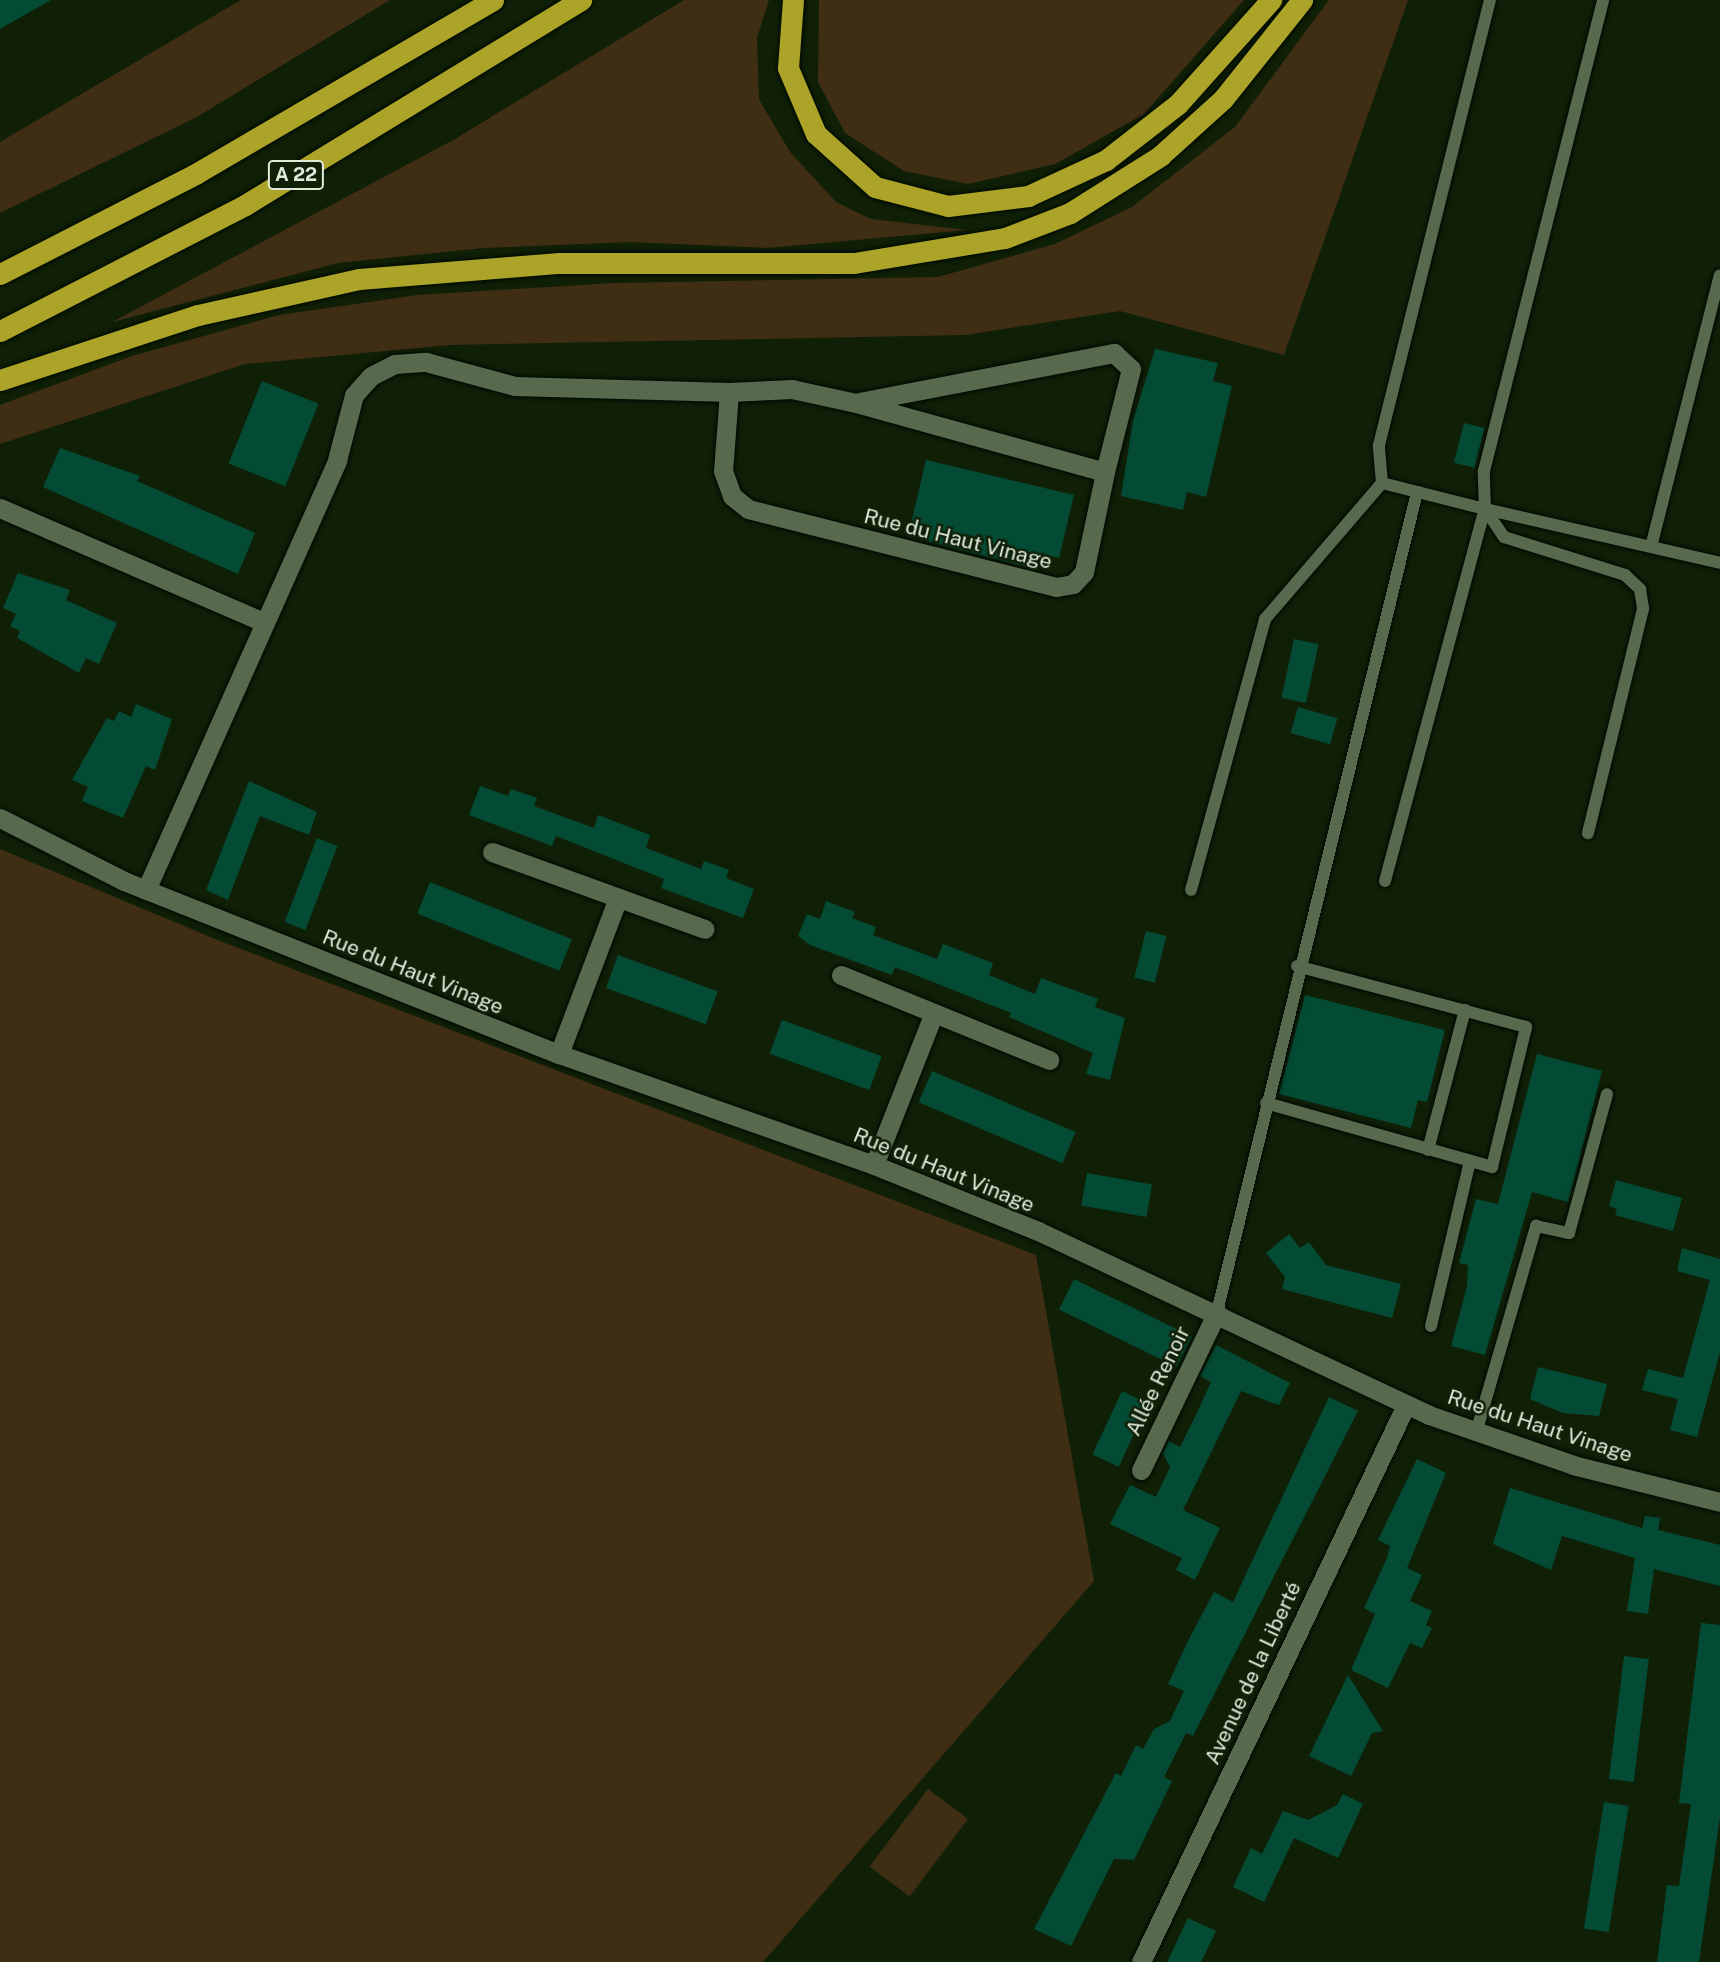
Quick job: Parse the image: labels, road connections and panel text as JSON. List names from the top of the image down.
{
  "streets": {
    "highway": ["A 22"],
    "street": ["Rue du Haut Vinage", "Allée Renoir", "Avenue de la Liberté"]
  },
  "crossings": [
    ["Rue du Haut Vinage", "Allée Renoir"],
    ["Rue du Haut Vinage", "Avenue de la Liberté"]
  ]
}
